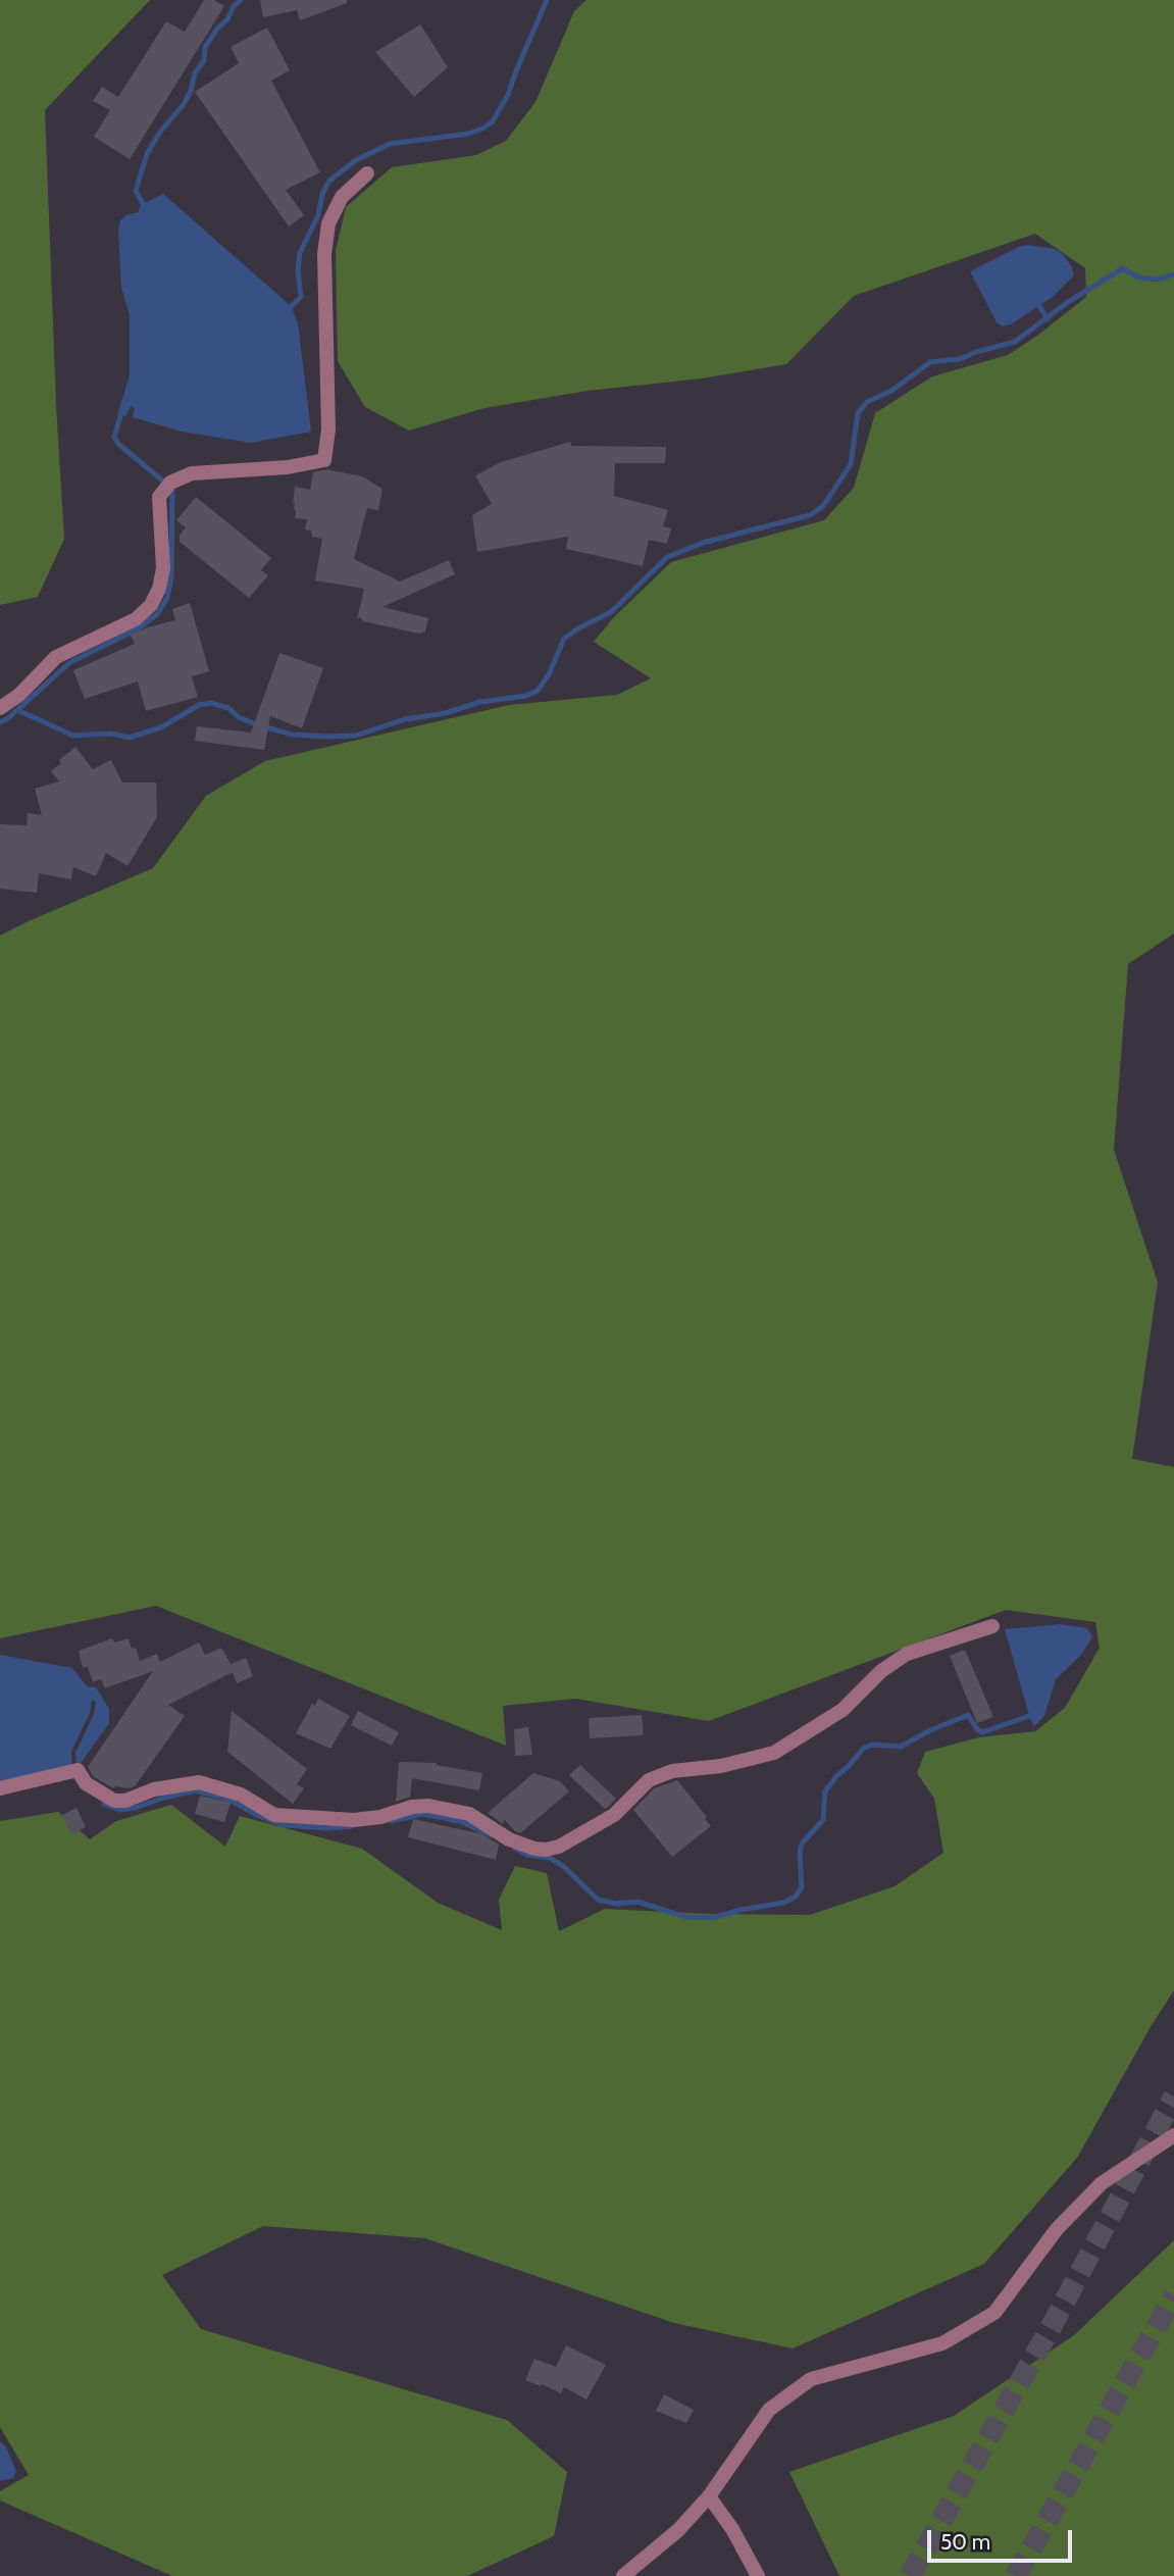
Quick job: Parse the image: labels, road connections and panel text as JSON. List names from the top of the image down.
{
  "scale_bar": "50 m"
}
